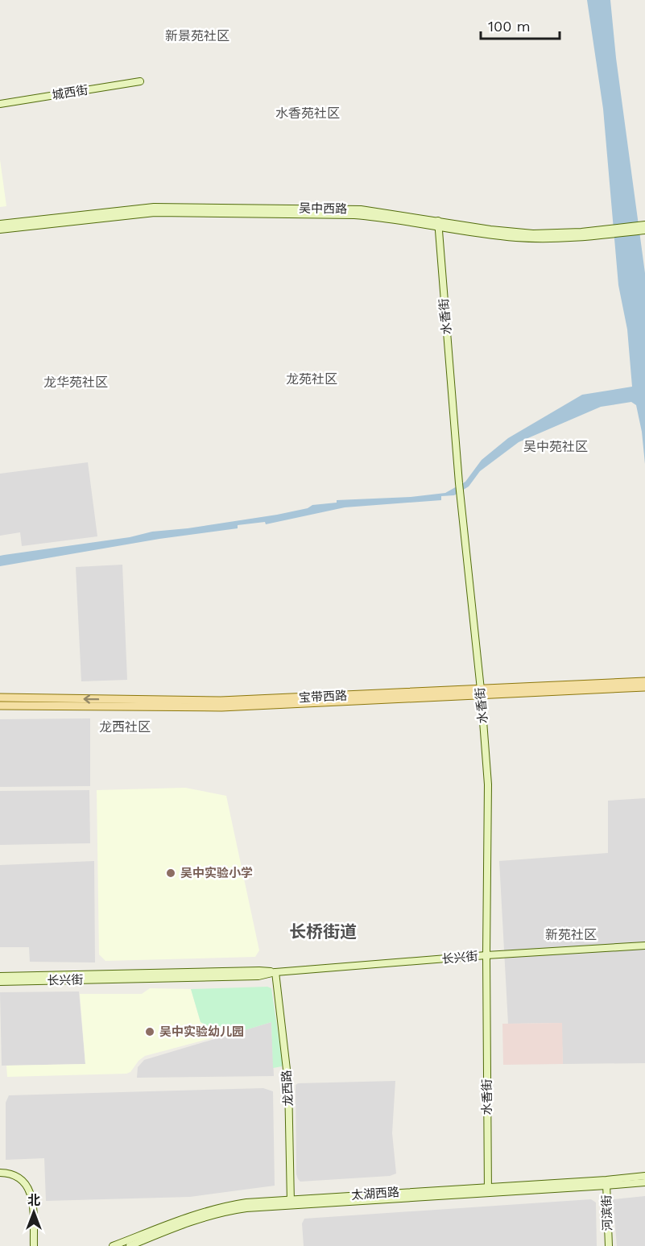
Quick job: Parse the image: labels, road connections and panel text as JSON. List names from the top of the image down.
{
  "streets": {
    "main road": ["宝带西路"],
    "street": [
      "城西街",
      "吴中西路",
      "水香街",
      "长兴街",
      "龙西路",
      "太湖西路",
      "河滨街"
    ]
  },
  "crossings": [
    ["吴中西路", "水香街"],
    ["水香街", "宝带西路"],
    ["水香街", "长兴街"],
    ["水香街", "太湖西路"],
    ["长兴街", "龙西路"],
    ["龙西路", "太湖西路"],
    ["太湖西路", "河滨街"]
  ],
  "districts": [
    "新景苑社区",
    "水香苑社区",
    "龙苑社区",
    "龙华苑社区",
    "吴中苑社区",
    "龙西社区",
    "长桥街道",
    "新苑社区"
  ],
  "places": ["吴中实验小学", "吴中实验幼儿园"],
  "scale_bar": "100 m",
  "north": "top"
}
